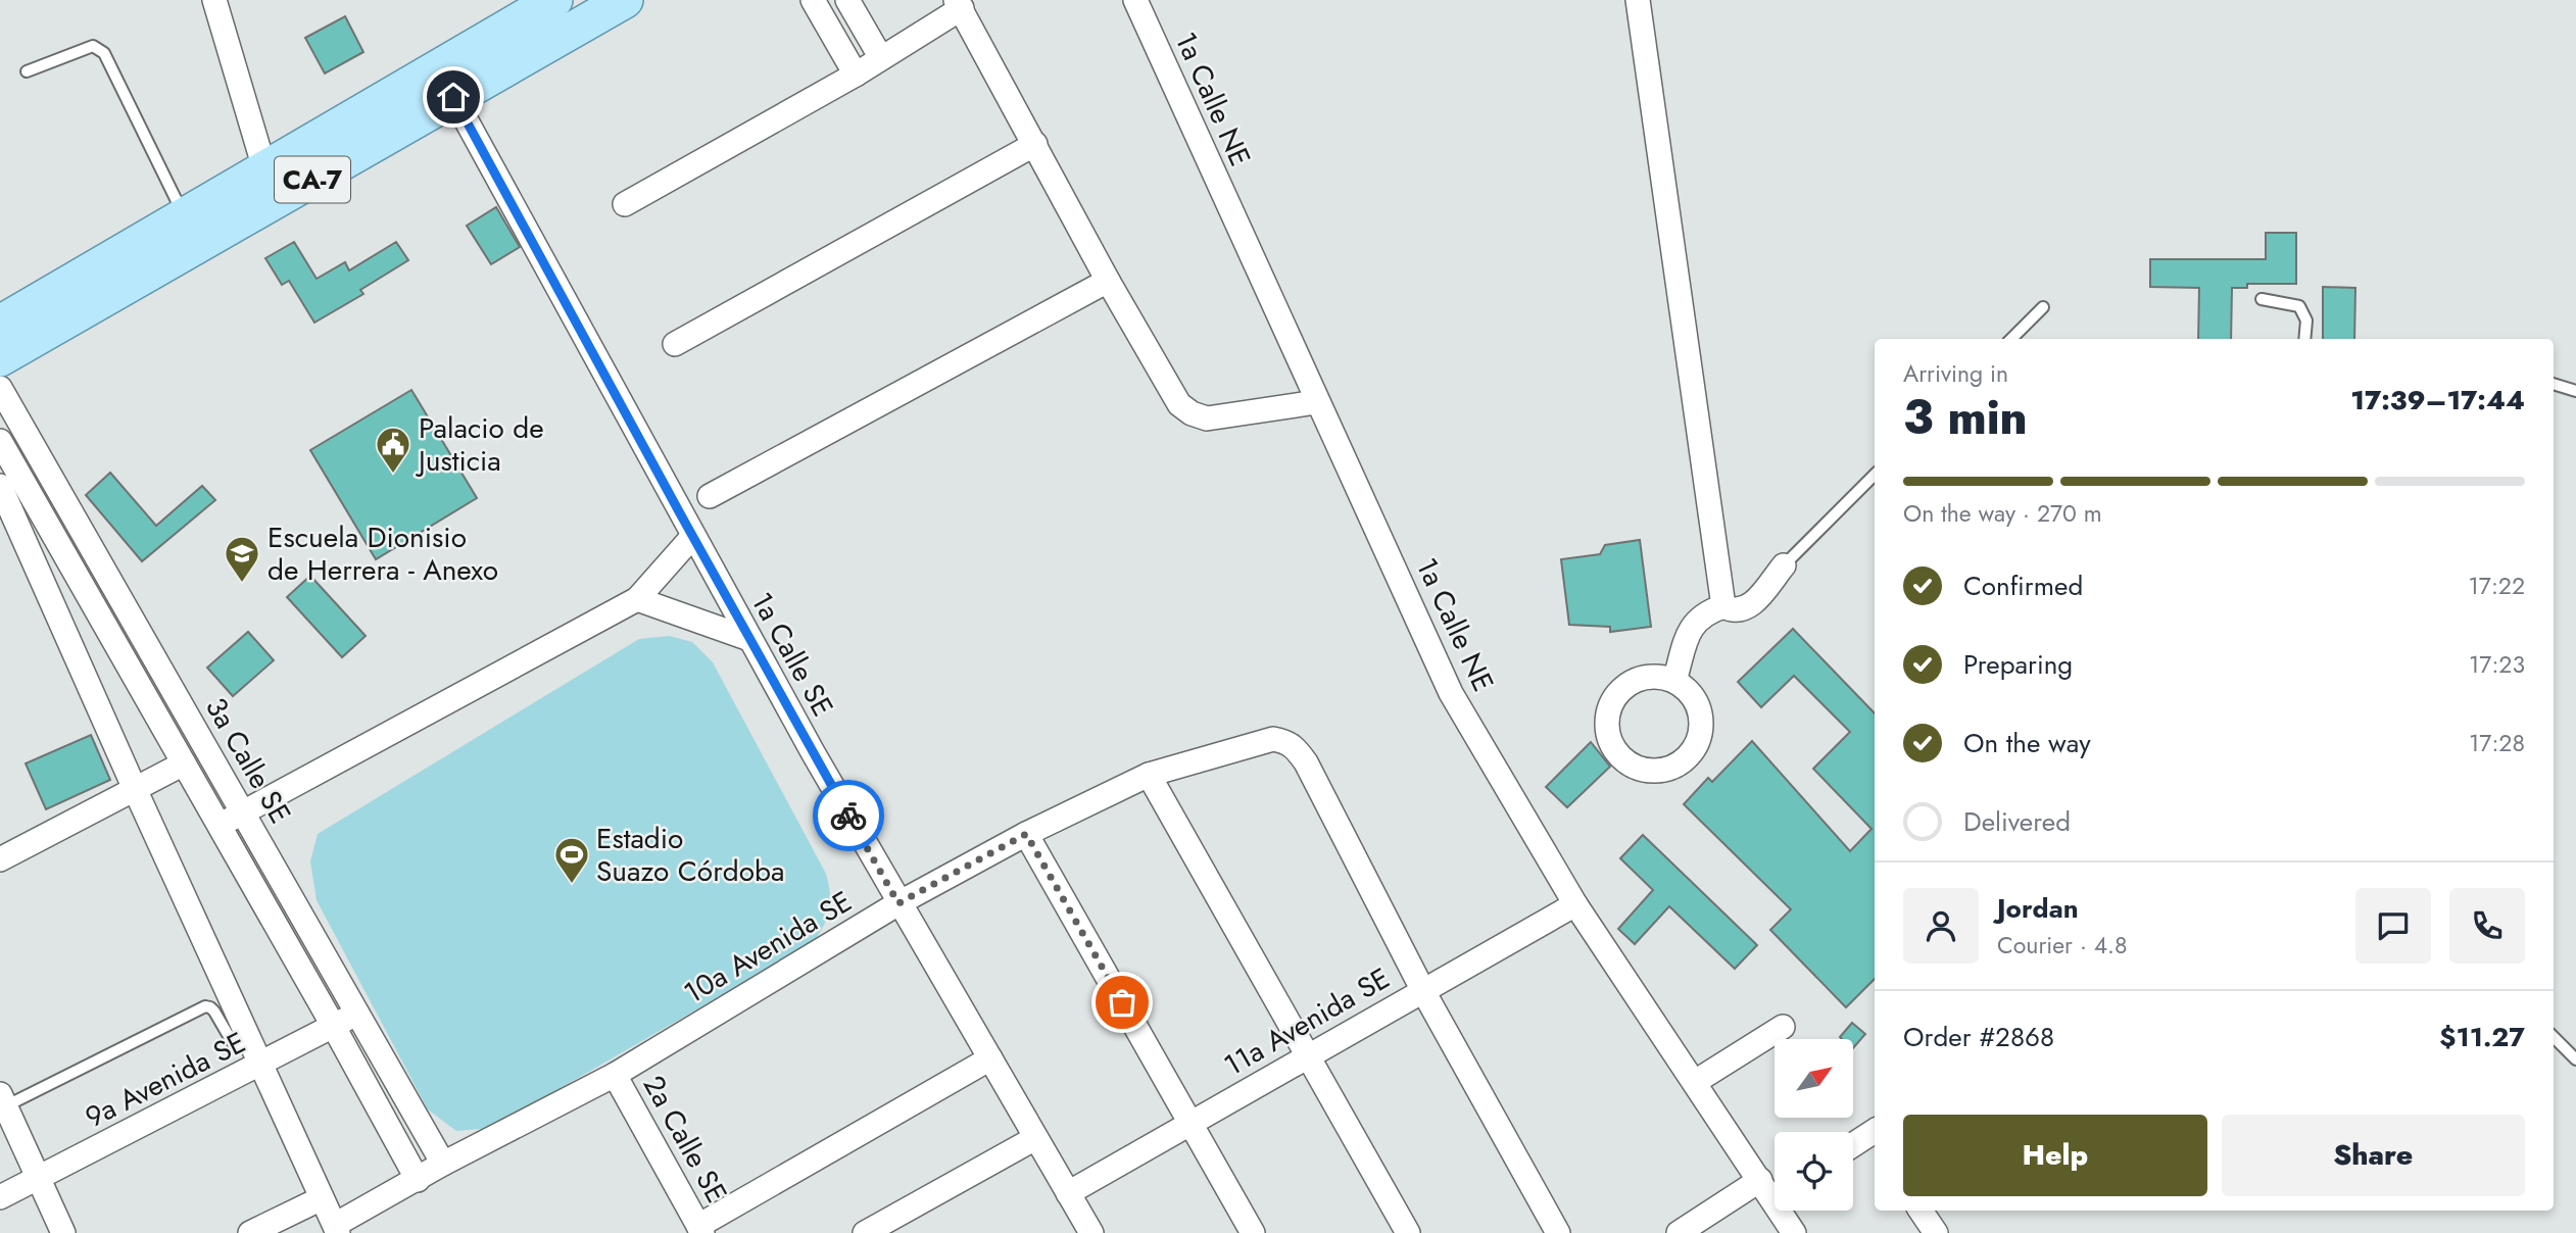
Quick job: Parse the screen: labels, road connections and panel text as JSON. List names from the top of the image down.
{
  "streets": {
    "main road": ["CA-7"],
    "street": [
      "1a Calle NE",
      "1a Calle SE",
      "3a Calle SE",
      "10a Avenida SE",
      "11a Avenida SE",
      "9a Avenida SE",
      "2a Calle SE"
    ]
  },
  "crossings": [
    ["1a Calle NE", "11a Avenida SE"],
    ["CA-7", "1a Calle SE"],
    ["1a Calle SE", "10a Avenida SE"],
    ["1a Calle SE", "11a Avenida SE"],
    ["3a Calle SE", "10a Avenida SE"],
    ["3a Calle SE", "9a Avenida SE"],
    ["10a Avenida SE", "11a Avenida SE"],
    ["10a Avenida SE", "2a Calle SE"]
  ],
  "places": {
    "public building": ["Palacio de Justicia"],
    "school or university": ["Escuela Dionisio de Herrera - Anexo"],
    "sports": ["Estadio Suazo Córdoba"]
  },
  "north": "top right",
  "page": {
    "heading": ["3 min", "Arriving in", "17:39–17:44"],
    "panel": [
      "Jordan",
      "Courier · 4.8",
      "Order #2868",
      "$11.27"
    ],
    "bar": "On the way · 270 m",
    "list": [
      ["Confirmed", "17:22"],
      ["Preparing", "17:23"],
      ["On the way", "17:28"],
      "Delivered"
    ],
    "buttons": ["Help", "Share"]
  }
}
